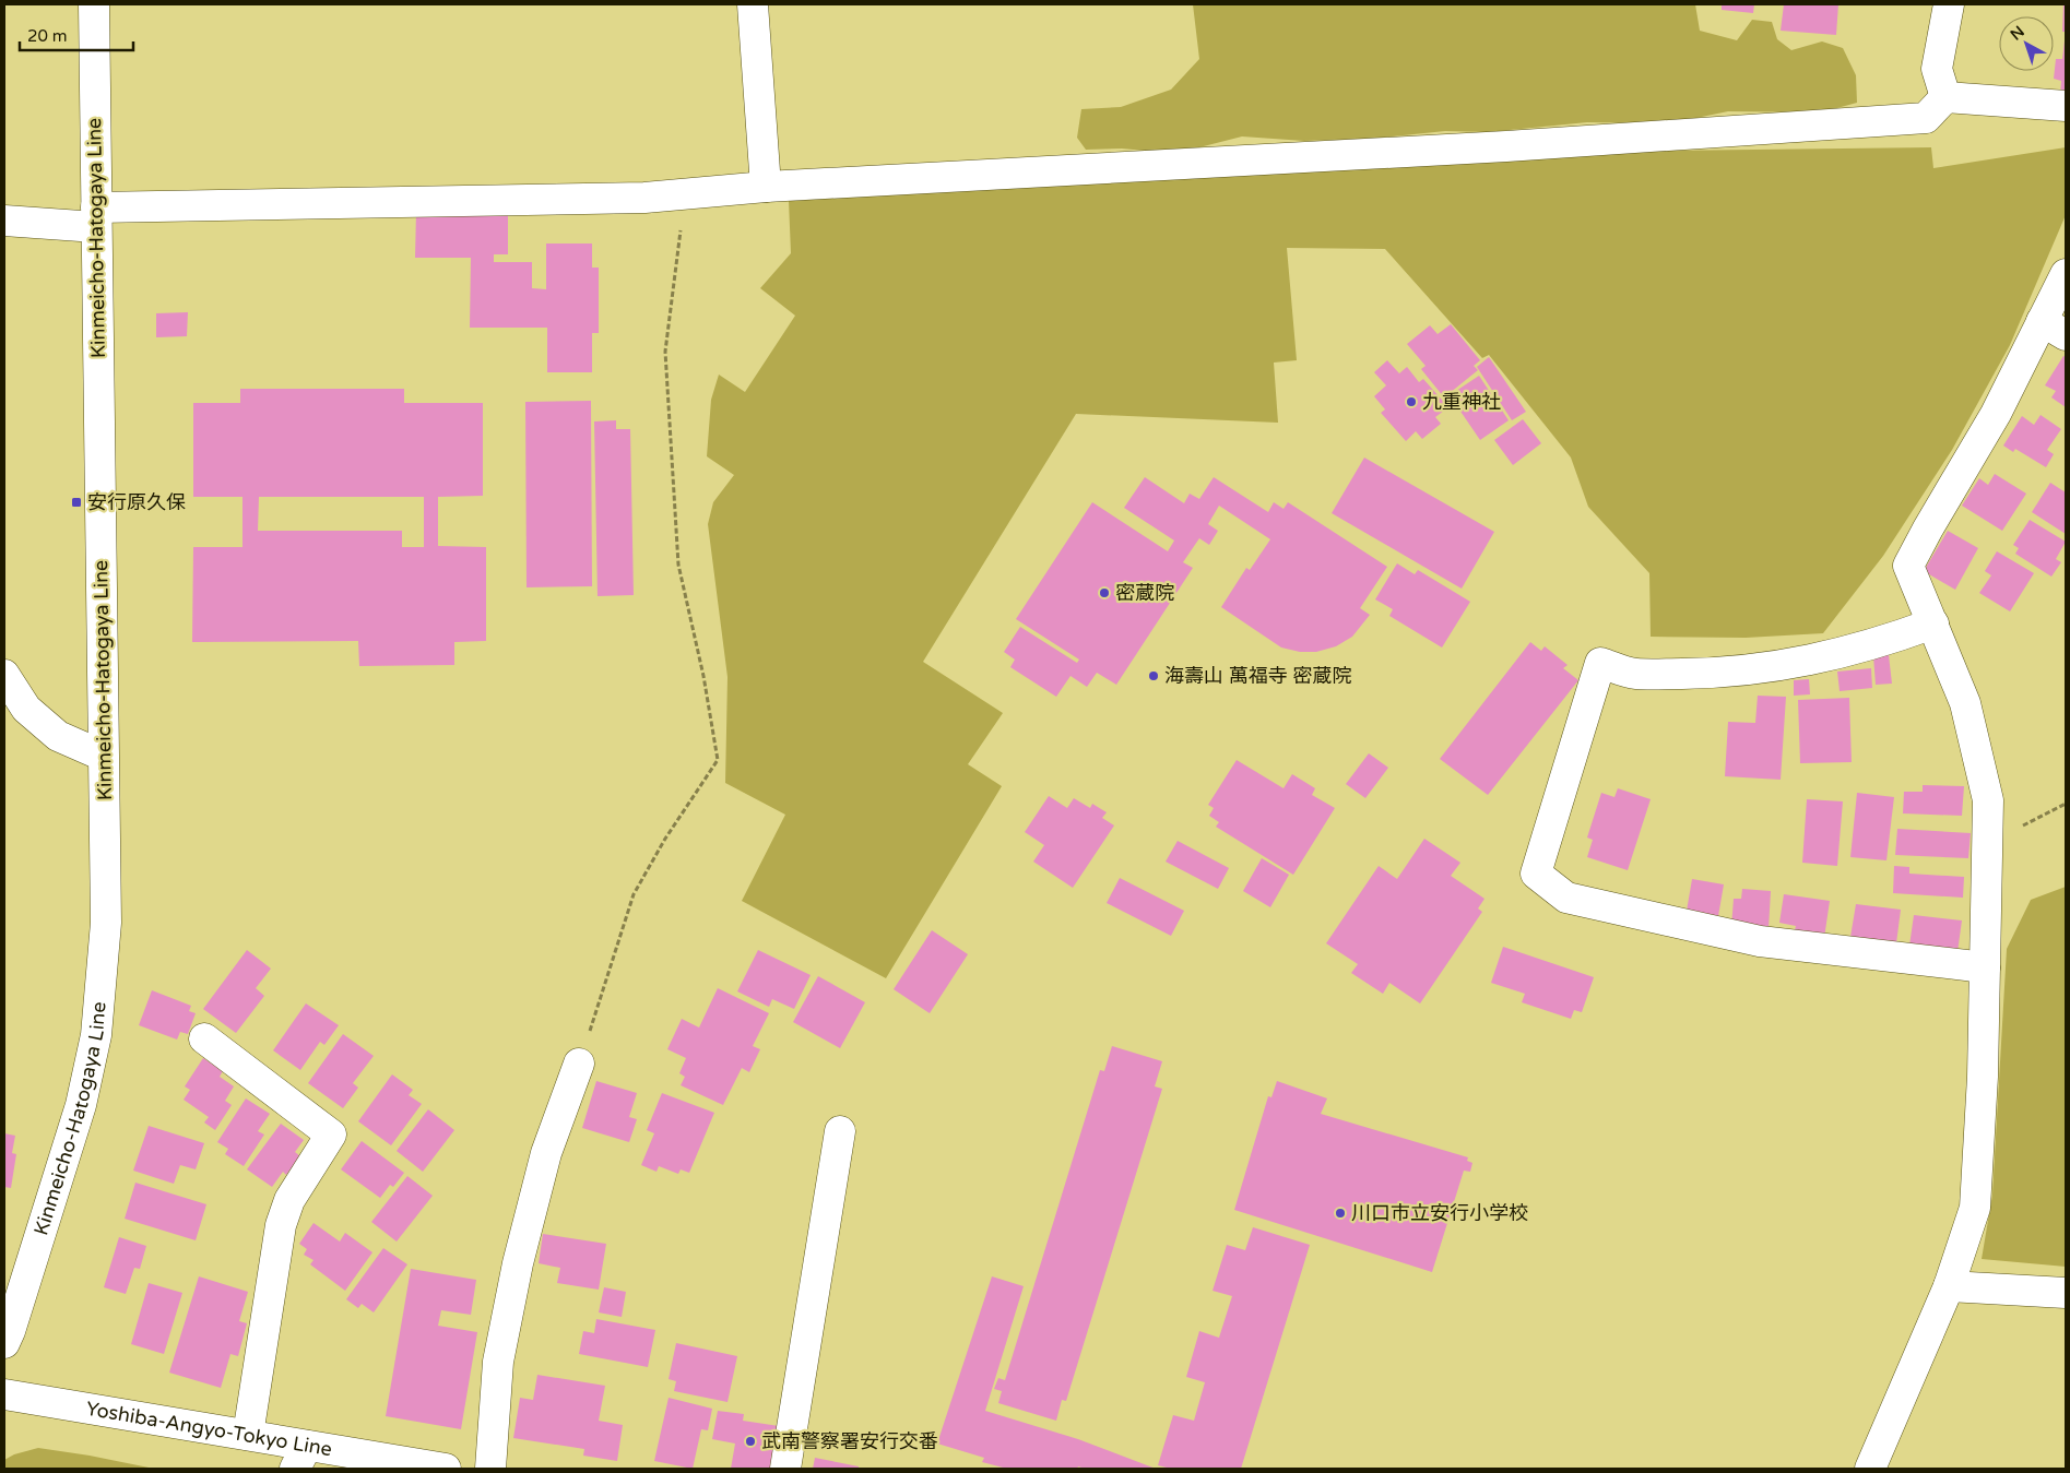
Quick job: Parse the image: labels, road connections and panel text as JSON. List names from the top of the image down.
{
  "streets": {
    "street": ["Kinmeicho-Hatogaya Line", "Yoshiba-Angyo-Tokyo Line"]
  },
  "places": {
    "other": [
      "九重神社",
      "密蔵院",
      "海壽山 萬福寺 密蔵院",
      "川口市立安行小学校",
      "武南警察署安行交番"
    ],
    "transit": ["安行原久保"]
  },
  "scale_bar": "20 m",
  "north": "top left"
}
